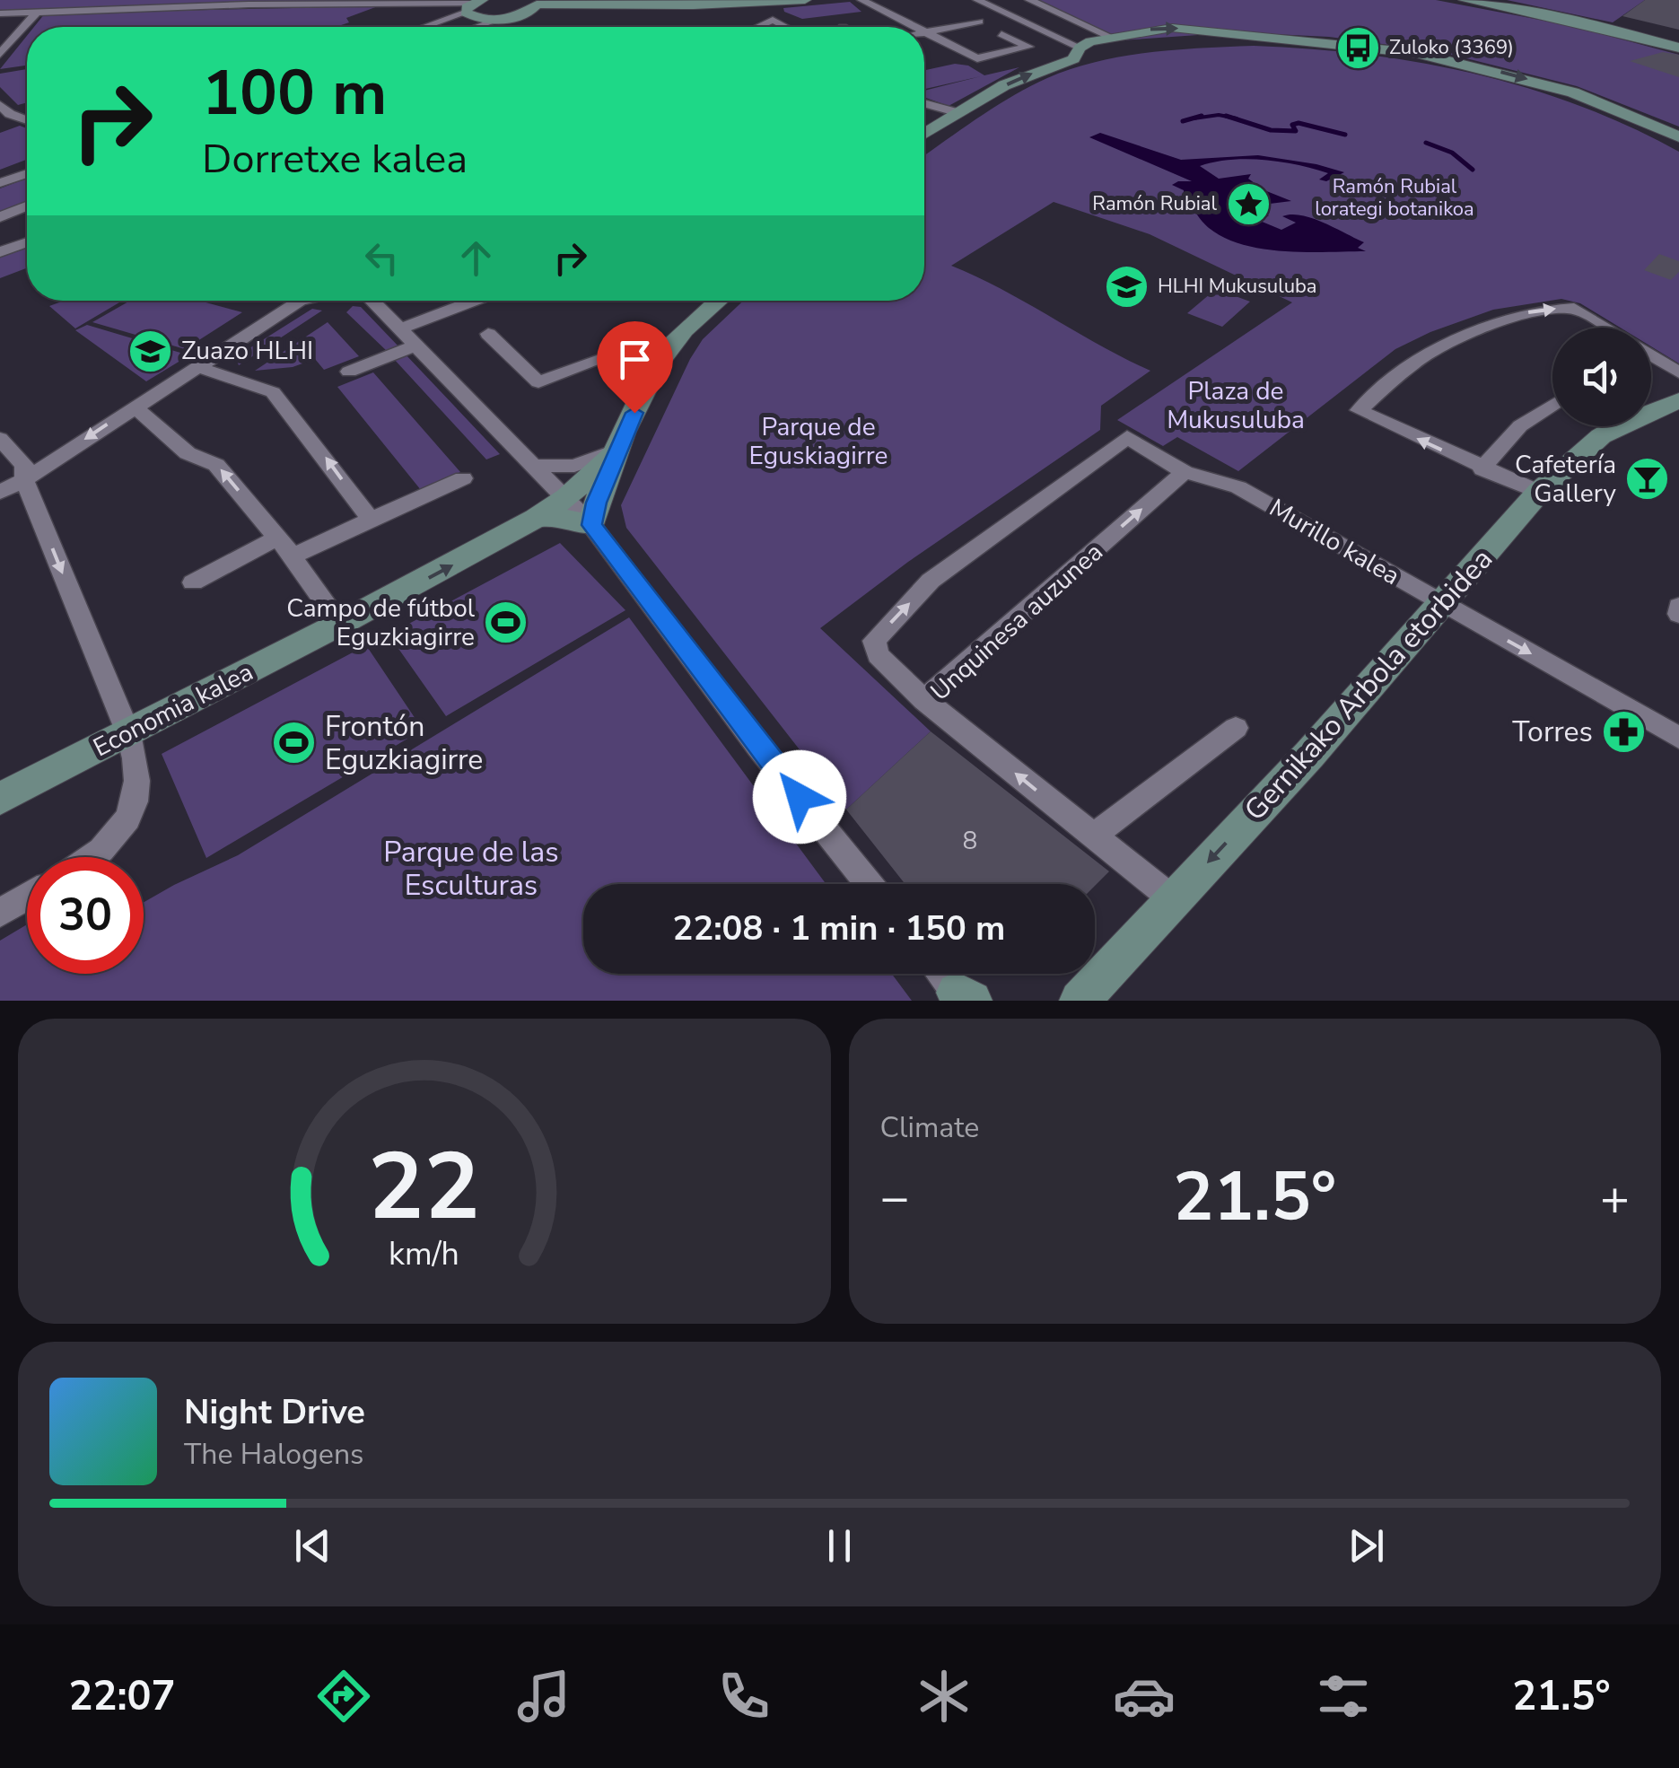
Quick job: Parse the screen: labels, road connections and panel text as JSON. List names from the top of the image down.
{
  "streets": {
    "street": [
      "Murillo kalea",
      "Unquinesa auzunea",
      "Gernikako Arbola etorbidea",
      "Economia kalea"
    ]
  },
  "crossings": [
    ["Murillo kalea", "Unquinesa auzunea"],
    ["Murillo kalea", "Gernikako Arbola etorbidea"],
    ["Unquinesa auzunea", "Gernikako Arbola etorbidea"]
  ],
  "parks": [
    "Ramón Rubial lorategi botanikoa",
    "Plaza de Mukusuluba",
    "Parque de Eguskiagirre",
    "Parque de las Esculturas"
  ],
  "places": {
    "bus stop": ["Zuloko (3369)"],
    "place": ["Ramón Rubial"],
    "school or university": ["HLHI Mukusuluba", "Zuazo HLHI"],
    "bar": ["Cafetería Gallery"],
    "sports": ["Campo de fútbol Eguzkiagirre", "Frontón Eguzkiagirre"],
    "pharmacy": ["Torres"]
  },
  "house_numbers": ["8"],
  "page": {
    "turn": ["100 m", "Dorretxe kalea"],
    "limit": "30",
    "trip": "22:08 · 1 min · 150 m",
    "tile": "Climate",
    "heat": ["−", "21.5°", "+"],
    "song": ["Night Drive", "The Halogens"],
    "tabs": ["22:07", "21.5°"],
    "gauge": ["22", "km/h"]
  }
}
